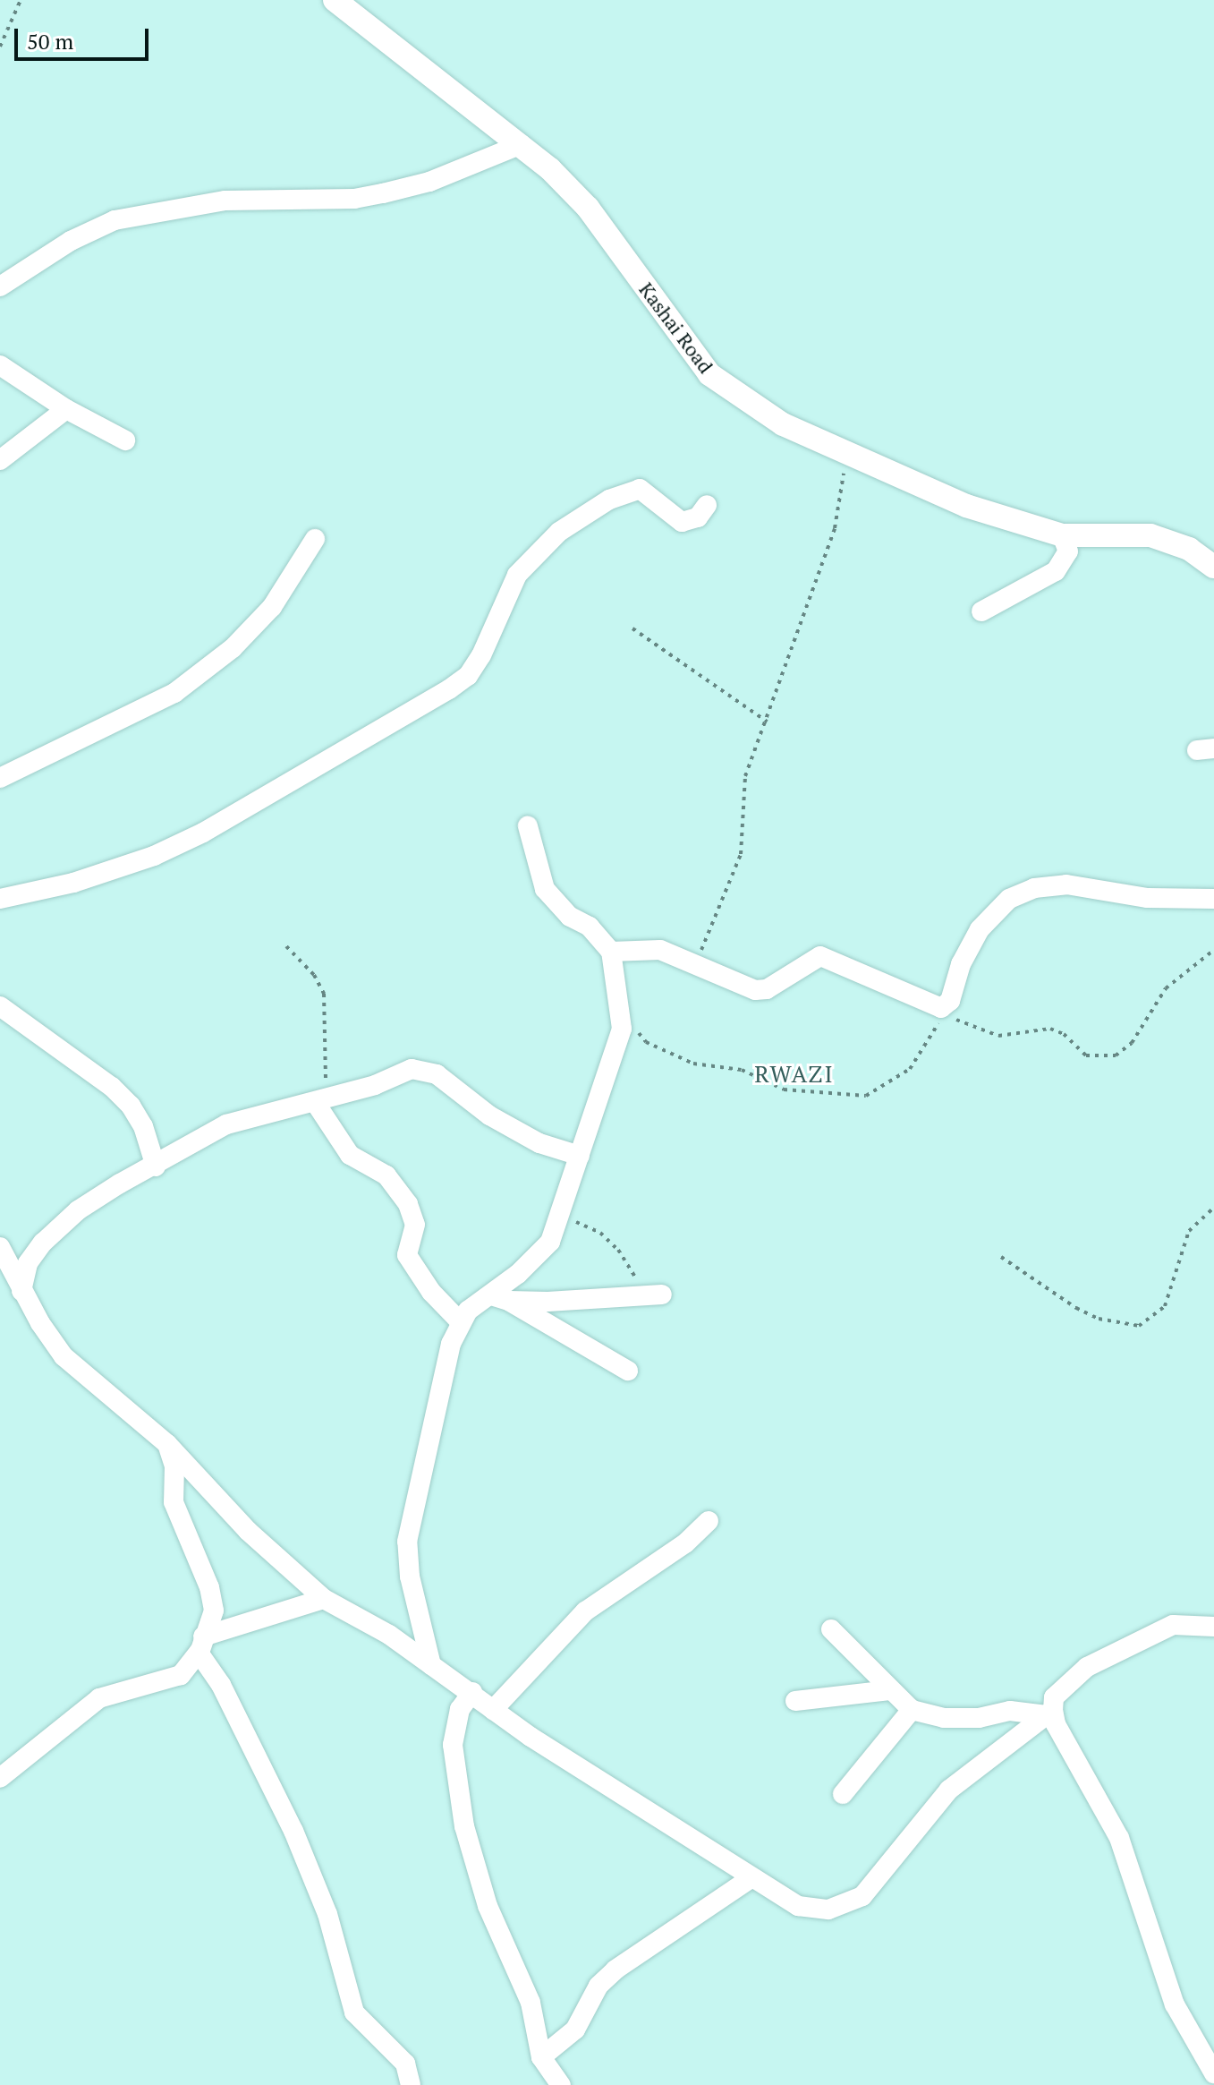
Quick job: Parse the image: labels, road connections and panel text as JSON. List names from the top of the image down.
{
  "streets": {
    "street": ["Kashai Road"]
  },
  "districts": ["RWAZI"],
  "scale_bar": "50 m"
}
